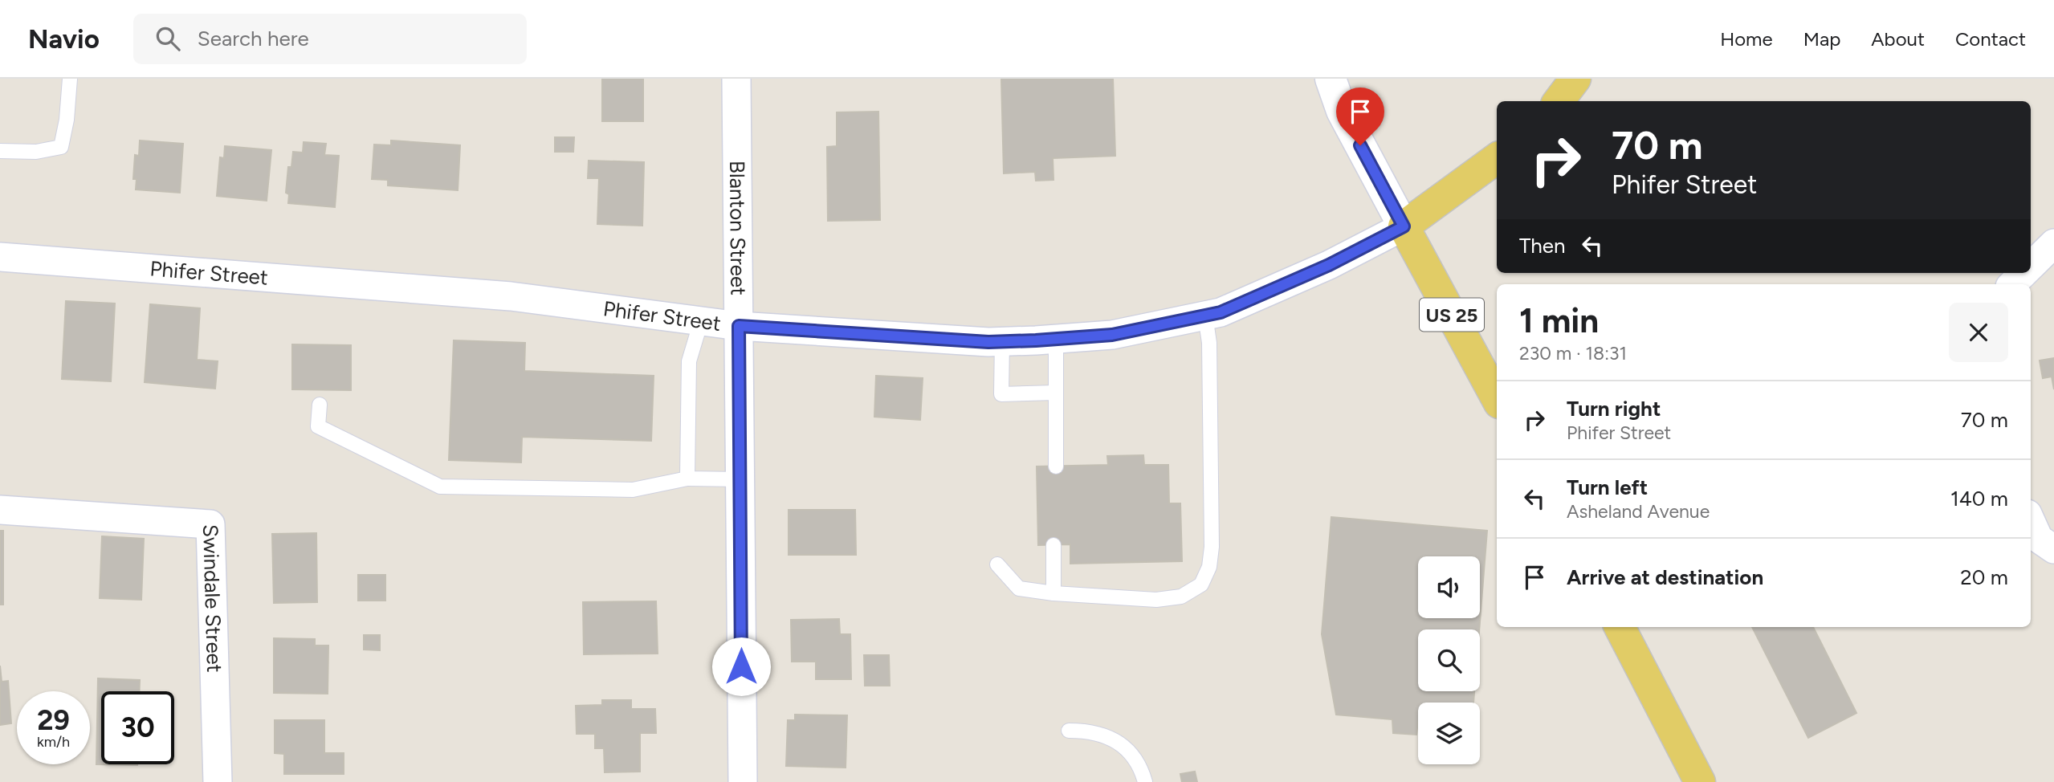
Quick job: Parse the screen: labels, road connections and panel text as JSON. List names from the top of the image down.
{
  "streets": {
    "main road": ["US 25"],
    "street": ["Blanton Street", "Phifer Street", "Swindale Street"]
  },
  "crossings": [
    ["Blanton Street", "Phifer Street"],
    ["Phifer Street", "US 25"]
  ],
  "page": {
    "header": "Navio",
    "search": "Search here",
    "nav": [
      "Home",
      "Map",
      "About",
      "Contact"
    ],
    "turn": ["70 m", "Phifer Street"],
    "then": "Then",
    "heading": ["1 min", "230 m · 18:31"],
    "list": [
      {
        "name": "Turn right",
        "note": "Phifer Street",
        "value": "70 m"
      },
      {
        "name": "Turn left",
        "note": "Asheland Avenue",
        "value": "140 m"
      },
      {
        "name": "Arrive at destination",
        "value": "20 m"
      }
    ],
    "speed": "29 km/h",
    "limit": "30"
  }
}
